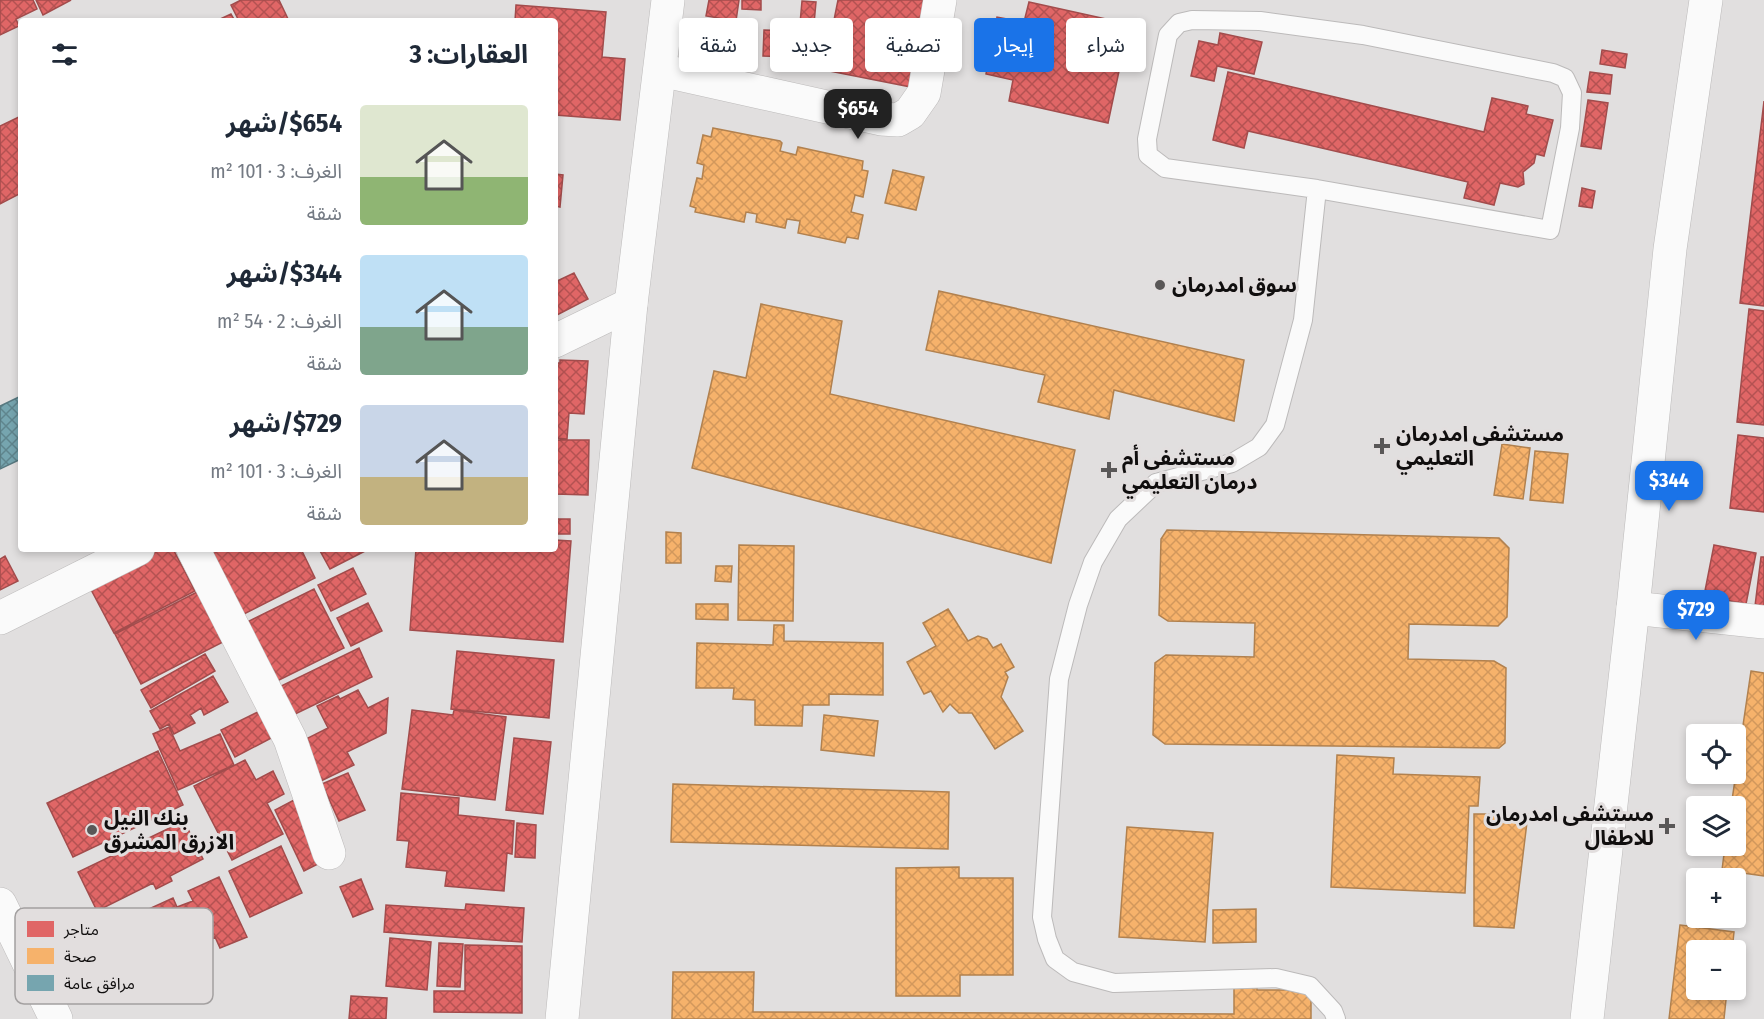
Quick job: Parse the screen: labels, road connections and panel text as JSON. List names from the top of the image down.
{
  "places": {
    "other": ["سوق امدرمان", "بنك النيل الازرق المشرق"],
    "health": ["مستشفى امدرمان التعليمي", "مستشفى أم درمان التعليمي", "مستشفى امدرمان للاطفال"]
  },
  "legend": ["متاجر", "صحة", "مرافق عامة"],
  "page": {
    "chip": [
      "شراء",
      "إيجار",
      "تصفية",
      "جديد",
      "شقة"
    ],
    "heading": "العقارات: 3",
    "price": ["$654", "$344", "$729"],
    "list": [
      {
        "name": "$654/شهر",
        "note": "الغرف: 3 · 101 m² · شقة"
      },
      {
        "name": "$344/شهر",
        "note": "الغرف: 2 · 54 m² · شقة"
      },
      {
        "name": "$729/شهر",
        "note": "الغرف: 3 · 101 m² · شقة"
      }
    ],
    "map_buttons": ["+", "−"]
  }
}
